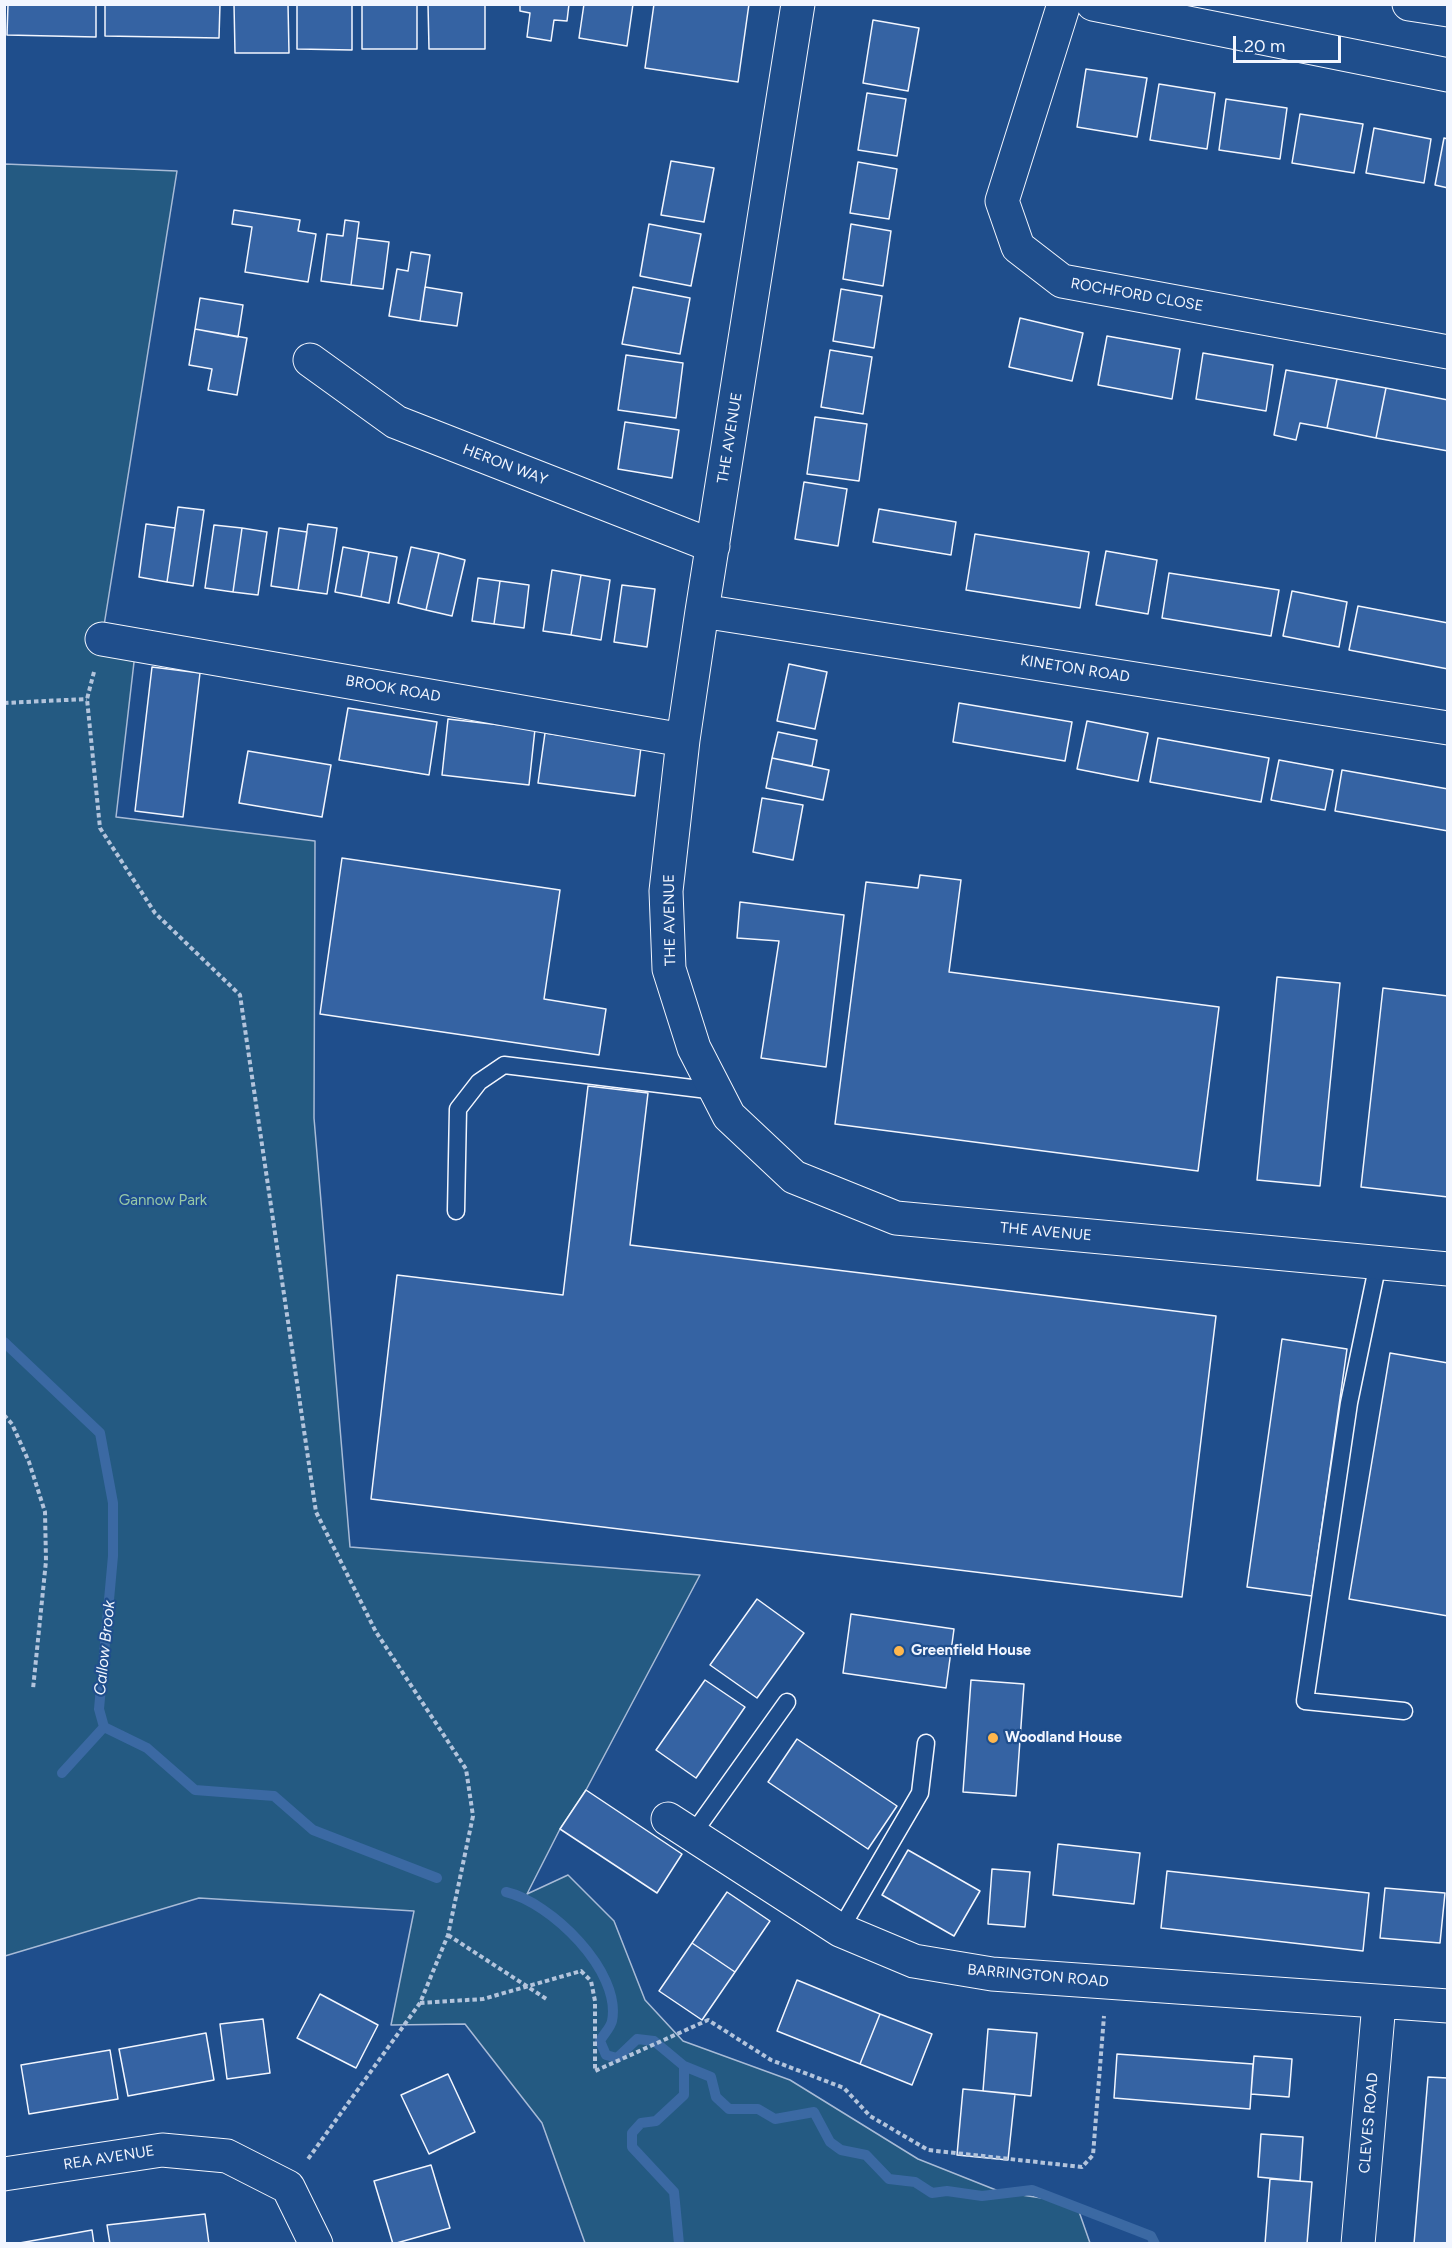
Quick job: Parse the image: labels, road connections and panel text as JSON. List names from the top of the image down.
{
  "streets": {
    "main road": [
      "ROCHFORD CLOSE",
      "THE AVENUE",
      "HERON WAY",
      "KINETON ROAD",
      "BROOK ROAD",
      "BARRINGTON ROAD",
      "CLEVES ROAD",
      "REA AVENUE"
    ]
  },
  "crossings": [
    ["THE AVENUE", "HERON WAY"],
    ["THE AVENUE", "KINETON ROAD"],
    ["THE AVENUE", "BROOK ROAD"],
    ["BARRINGTON ROAD", "CLEVES ROAD"]
  ],
  "water": ["Callow Brook"],
  "parks": ["Gannow Park"],
  "places": ["Greenfield House", "Woodland House"],
  "scale_bar": "20 m"
}
